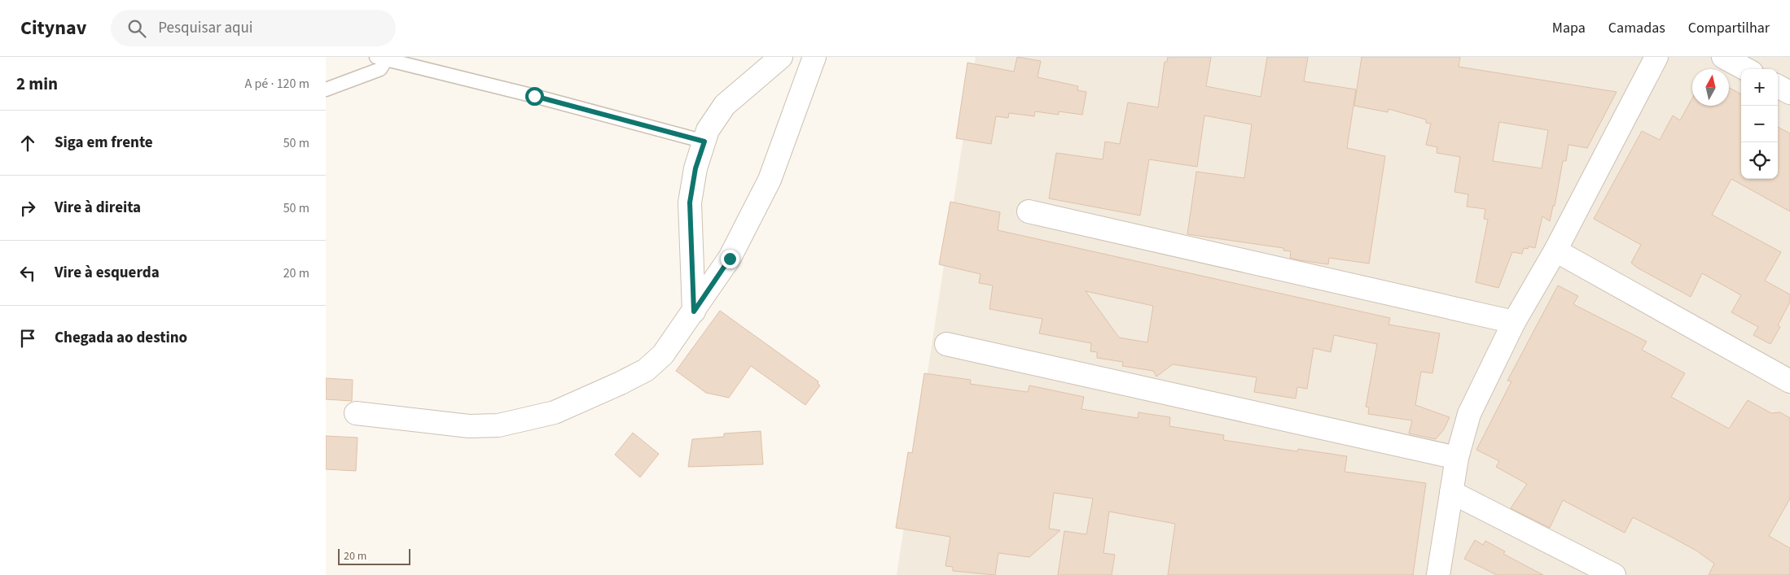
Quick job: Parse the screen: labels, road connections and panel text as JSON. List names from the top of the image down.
{
  "scale_bar": "20 m",
  "north": "top",
  "page": {
    "header": "Citynav",
    "search": "Pesquisar aqui",
    "nav": ["Mapa", "Camadas", "Compartilhar"],
    "heading": ["2 min", "A pé · 120 m"],
    "map_buttons": ["+", "−"],
    "list": [
      ["Siga em frente", "50 m"],
      ["Vire à direita", "50 m"],
      ["Vire à esquerda", "20 m"],
      "Chegada ao destino"
    ],
    "scale": "20 m"
  }
}
